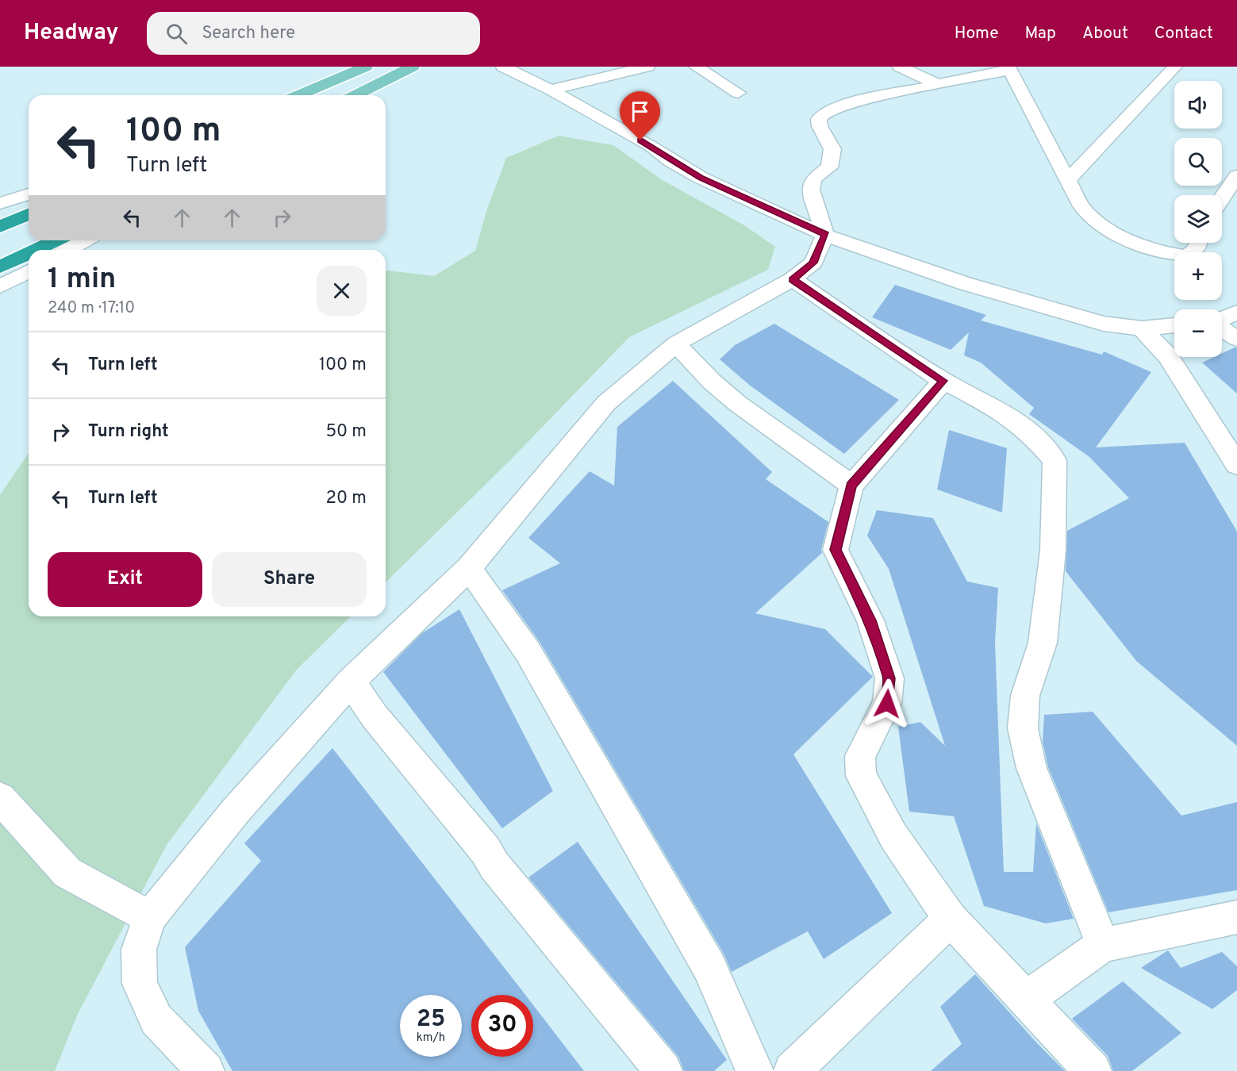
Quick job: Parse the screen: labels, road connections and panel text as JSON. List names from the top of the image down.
{
  "page": {
    "header": "Headway",
    "search": "Search here",
    "nav": [
      "Home",
      "Map",
      "About",
      "Contact"
    ],
    "map_buttons": ["+", "−"],
    "turn": ["100 m", "Turn left"],
    "heading": ["1 min", "240 m · 17:10"],
    "list": [
      {
        "name": "Turn left",
        "value": "100 m"
      },
      {
        "name": "Turn right",
        "value": "50 m"
      },
      {
        "name": "Turn left",
        "value": "20 m"
      }
    ],
    "buttons": ["Exit", "Share"],
    "speed": "25 km/h",
    "limit": "30"
  }
}
